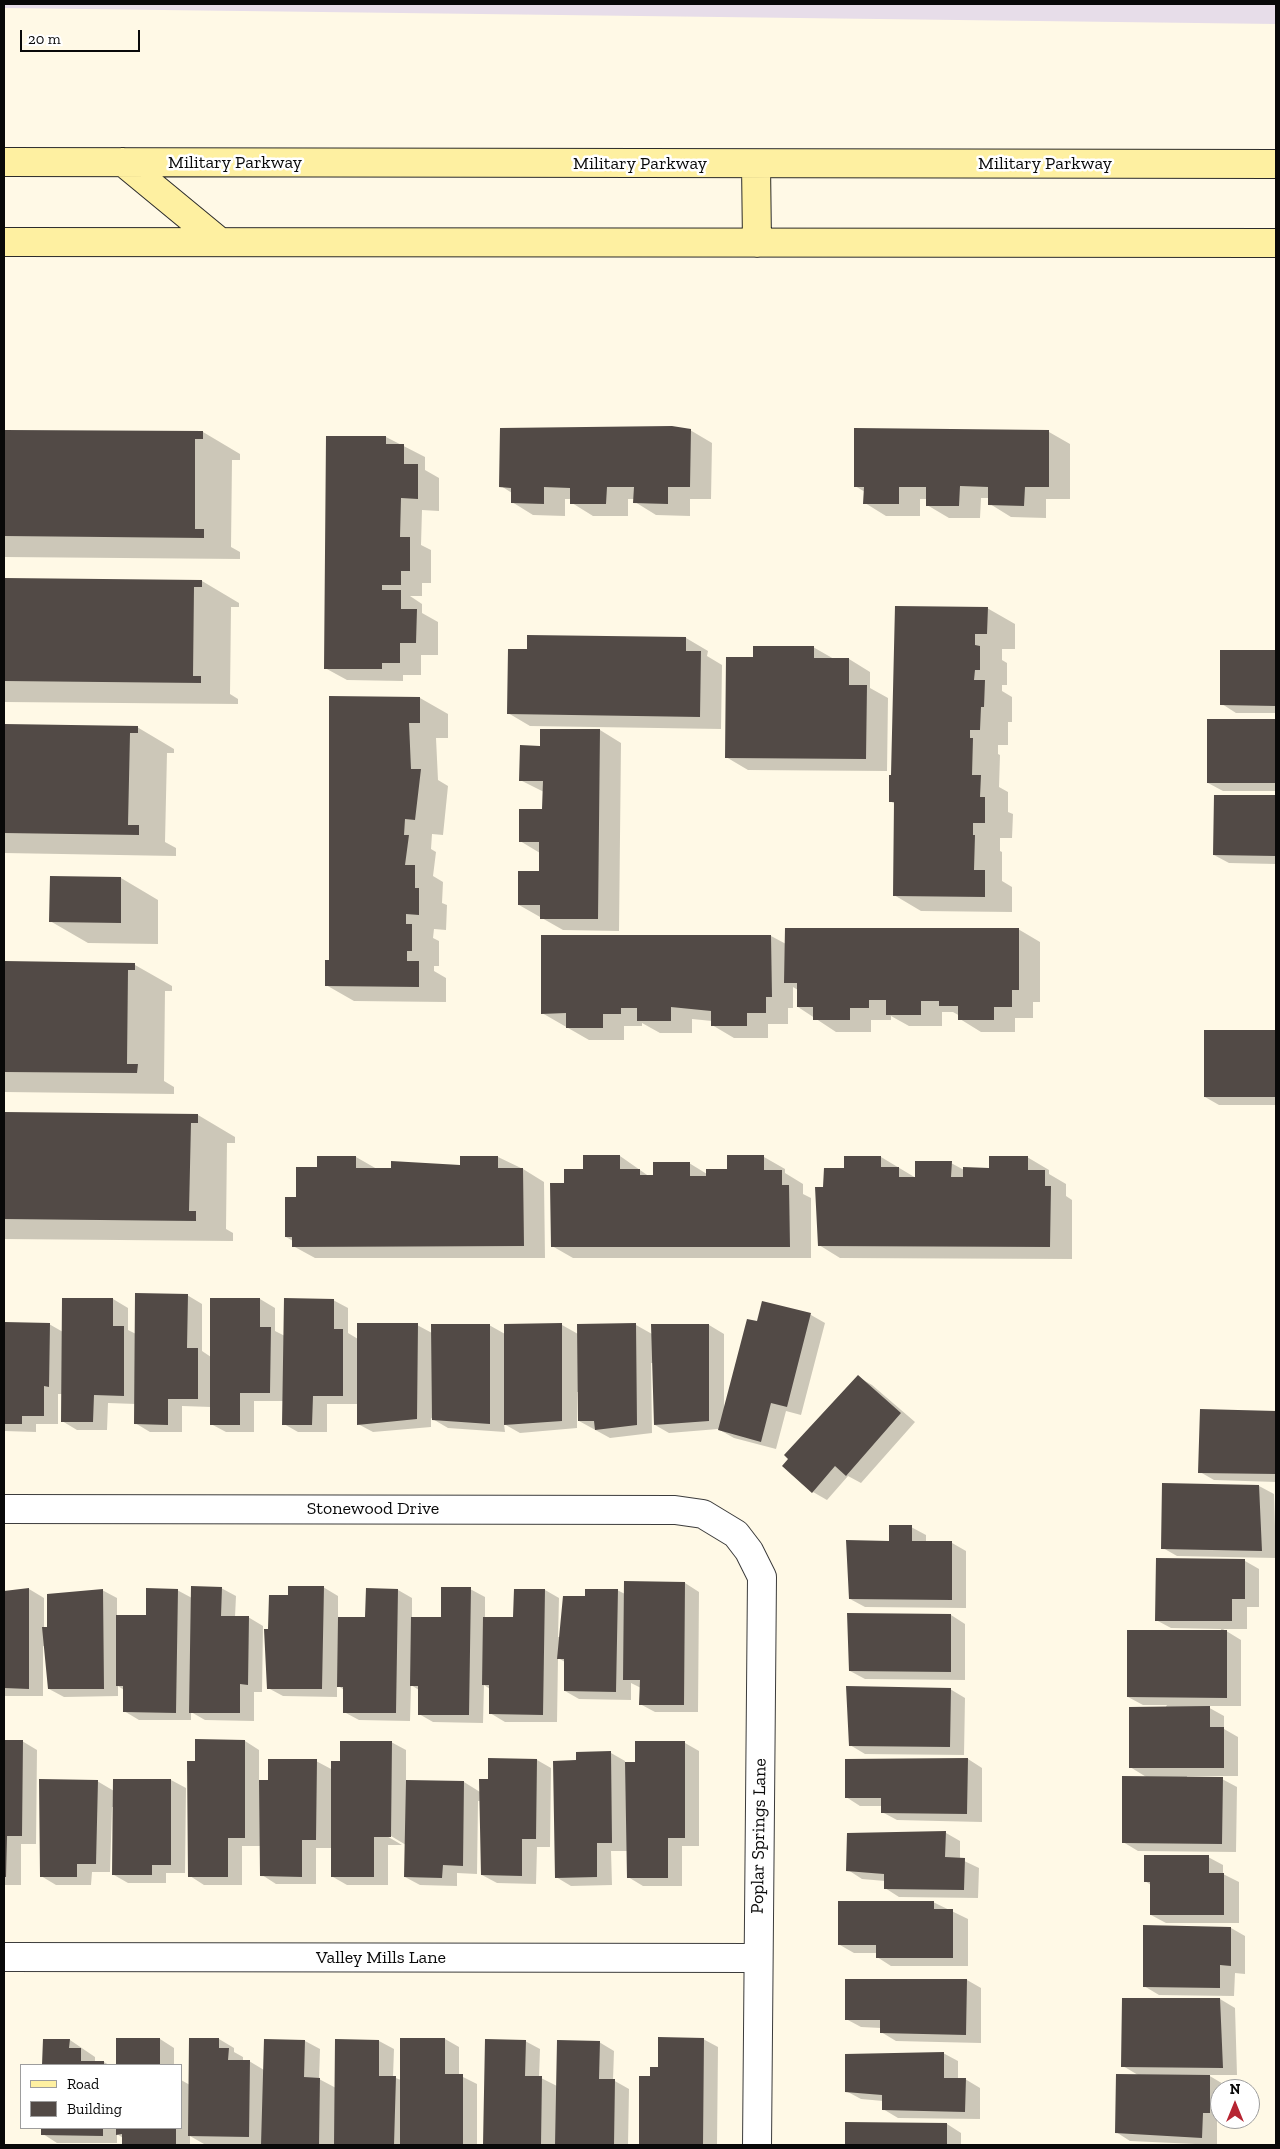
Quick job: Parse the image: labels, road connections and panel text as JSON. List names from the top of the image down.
{
  "streets": {
    "main road": ["Military Parkway"],
    "street": ["Stonewood Drive", "Poplar Springs Lane", "Valley Mills Lane"]
  },
  "crossings": [
    ["Stonewood Drive", "Poplar Springs Lane"],
    ["Poplar Springs Lane", "Valley Mills Lane"]
  ],
  "legend": ["Road", "Building"],
  "scale_bar": "20 m",
  "north": "top"
}
